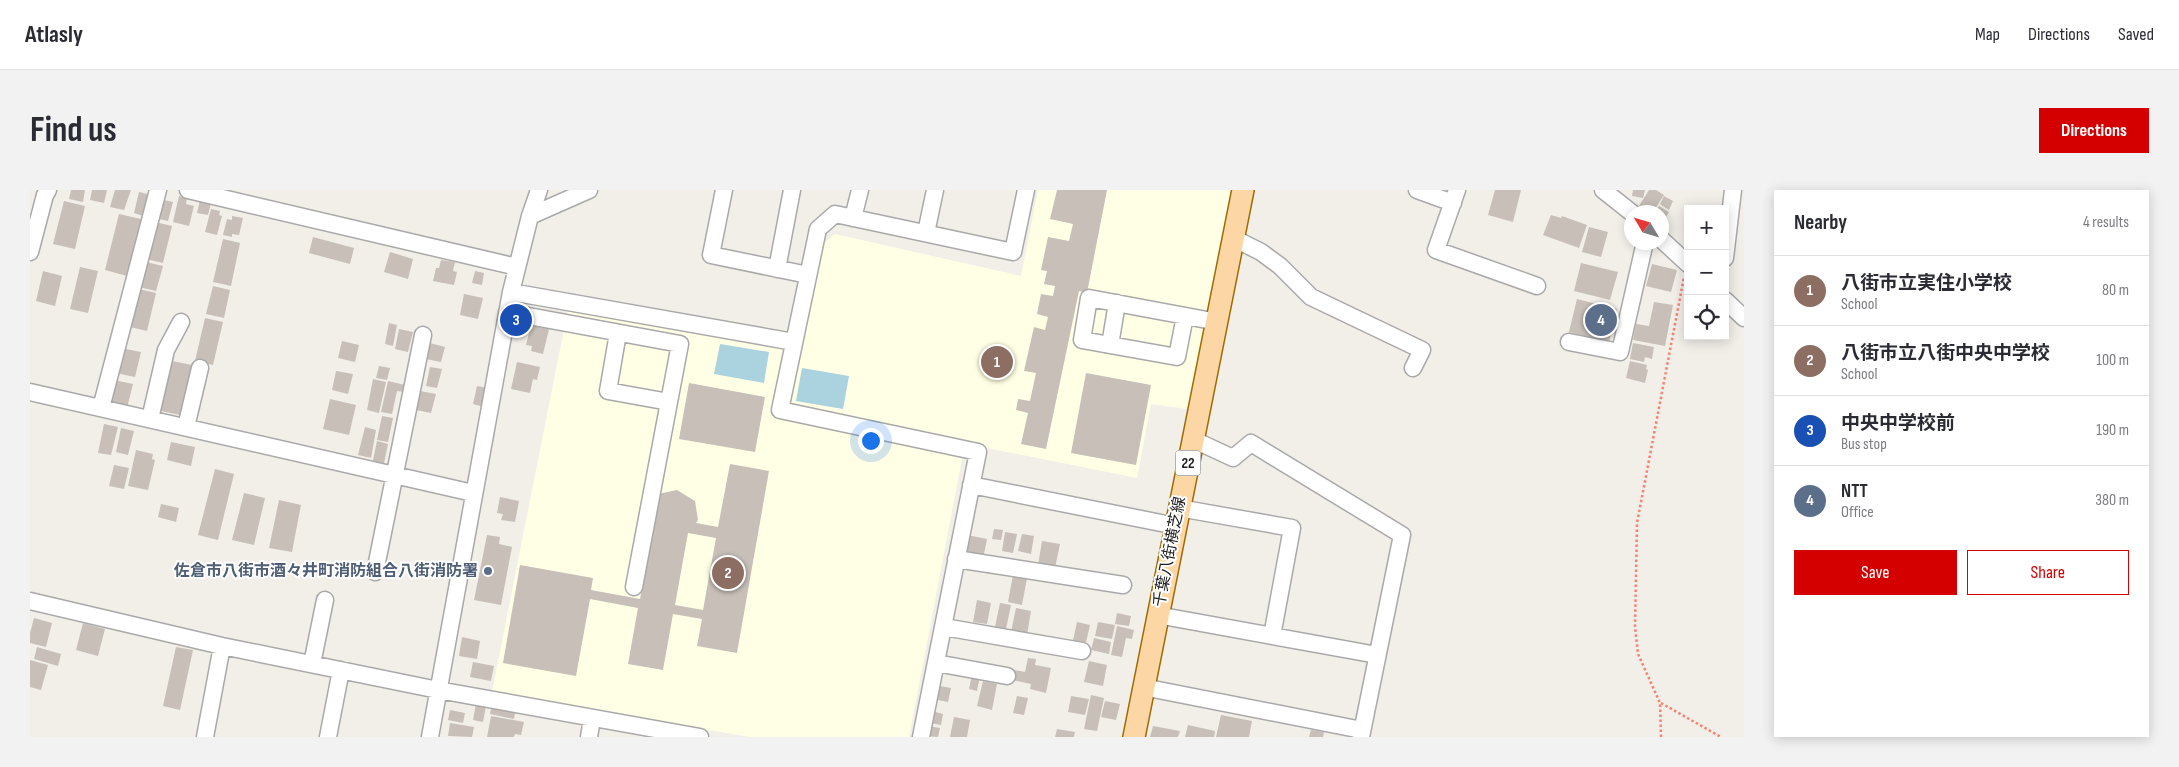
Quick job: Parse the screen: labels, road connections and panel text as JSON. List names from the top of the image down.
{
  "streets": {
    "main road": ["22", "千葉八街横芝線"]
  },
  "places": ["佐倉市八街市酒々井町消防組合八街消防署"],
  "north": "top left",
  "page": {
    "header": "Atlasly",
    "nav": ["Map", "Directions", "Saved"],
    "buttons": [
      "Directions",
      ["Save", "Share"]
    ],
    "title": "Find us",
    "heading": ["Nearby", "4 results"],
    "map_buttons": ["+", "−"],
    "list": [
      {
        "mark": "1",
        "name": "八街市立実住小学校",
        "note": "School",
        "value": "80 m"
      },
      {
        "mark": "2",
        "name": "八街市立八街中央中学校",
        "note": "School",
        "value": "100 m"
      },
      {
        "mark": "3",
        "name": "中央中学校前",
        "note": "Bus stop",
        "value": "190 m"
      },
      {
        "mark": "4",
        "name": "NTT",
        "note": "Office",
        "value": "380 m"
      }
    ],
    "pins": [
      "3",
      "4",
      "1",
      "2"
    ]
  }
}
